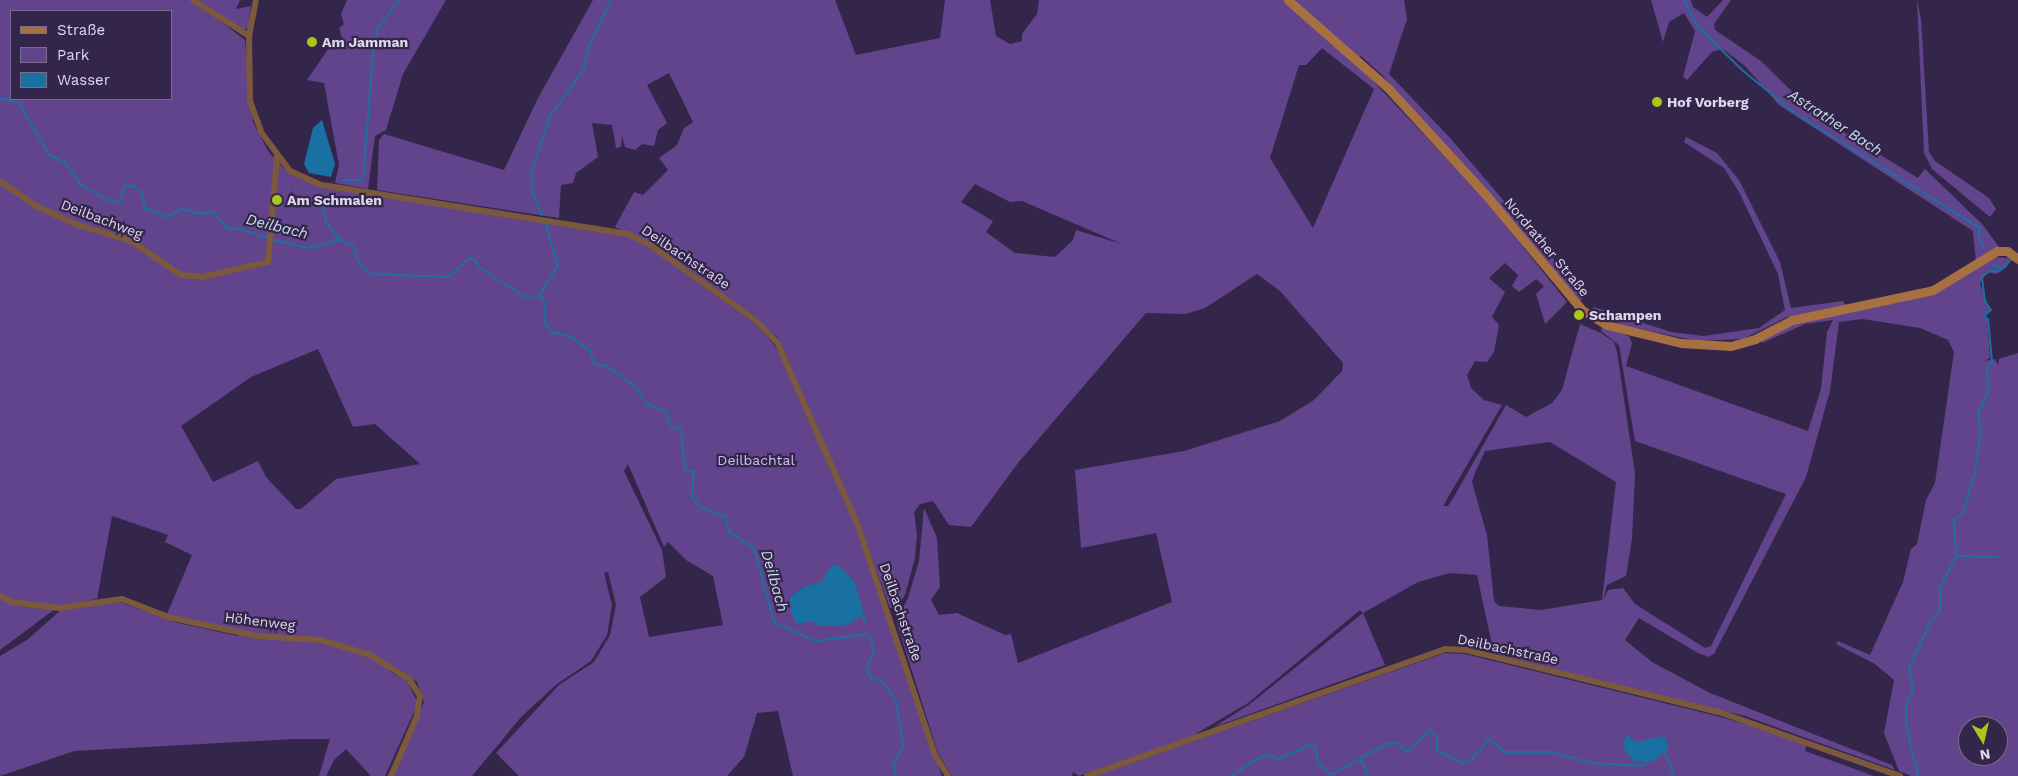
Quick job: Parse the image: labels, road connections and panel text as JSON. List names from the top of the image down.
{
  "streets": {
    "main road": ["Nordrather Straße"],
    "street": ["Deilbachweg", "Deilbachstraße", "Höhenweg"]
  },
  "crossings": [
    ["Deilbachweg", "Deilbachstraße"]
  ],
  "water": ["Astrather Bach", "Deilbach"],
  "parks": ["Deilbachtal"],
  "places": [
    "Am Jamman",
    "Hof Vorberg",
    "Am Schmalen",
    "Schampen"
  ],
  "legend": ["Straße", "Park", "Wasser"],
  "north": "bottom"
}
